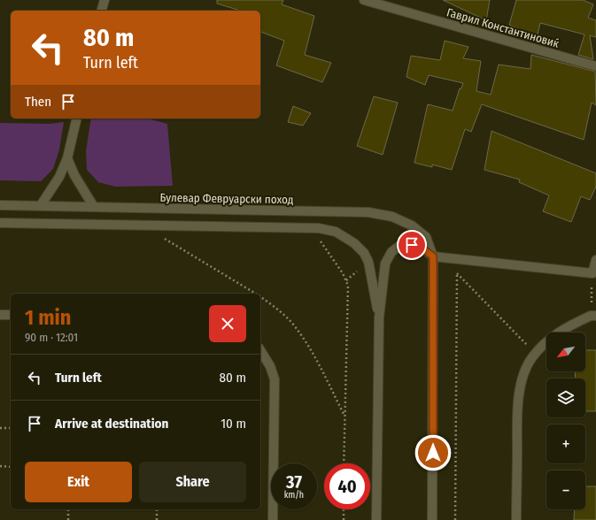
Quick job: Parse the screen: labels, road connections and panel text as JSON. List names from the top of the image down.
{
  "streets": {
    "street": ["Гаврил Константиновиќ", "Булевар Февруарски поход"]
  },
  "north": "bottom left",
  "page": {
    "turn": ["80 m", "Turn left"],
    "then": "Then",
    "heading": ["1 min", "90 m · 12:01"],
    "map_buttons": ["+", "−"],
    "list": [
      {
        "name": "Turn left",
        "value": "80 m"
      },
      {
        "name": "Arrive at destination",
        "value": "10 m"
      }
    ],
    "buttons": ["Exit", "Share"],
    "speed": "37 km/h",
    "limit": "40"
  }
}
